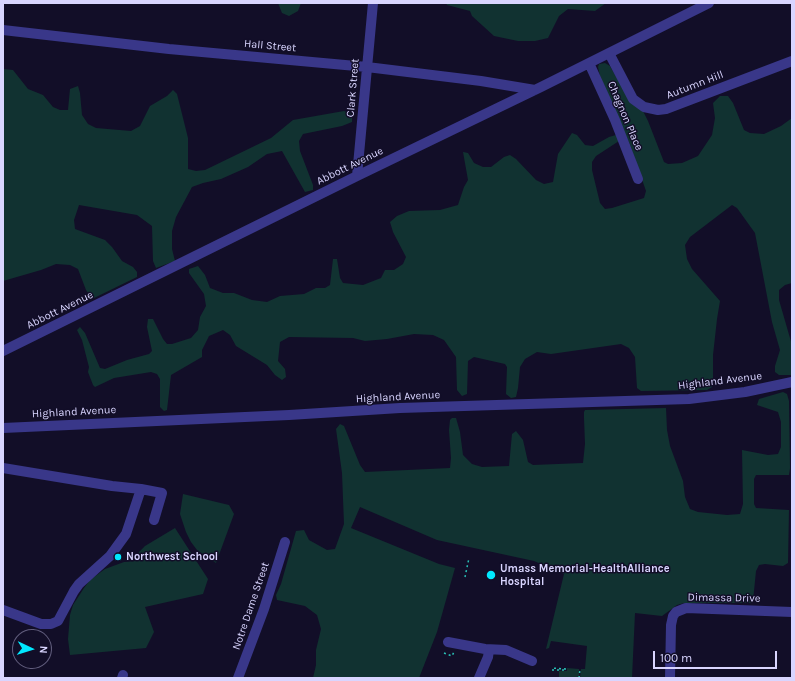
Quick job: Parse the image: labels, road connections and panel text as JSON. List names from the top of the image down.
{
  "streets": {
    "street": [
      "Hall Street",
      "Autumn Hill",
      "Clark Street",
      "Chagnon Place",
      "Abbott Avenue",
      "Highland Avenue",
      "Dimassa Drive",
      "Notre Dame Street"
    ]
  },
  "crossings": [
    ["Hall Street", "Clark Street"],
    ["Hall Street", "Abbott Avenue"],
    ["Autumn Hill", "Abbott Avenue"],
    ["Clark Street", "Abbott Avenue"],
    ["Chagnon Place", "Abbott Avenue"]
  ],
  "places": ["Northwest School", "Umass Memorial-HealthAlliance Hospital"],
  "scale_bar": "100 m",
  "north": "right"
}
